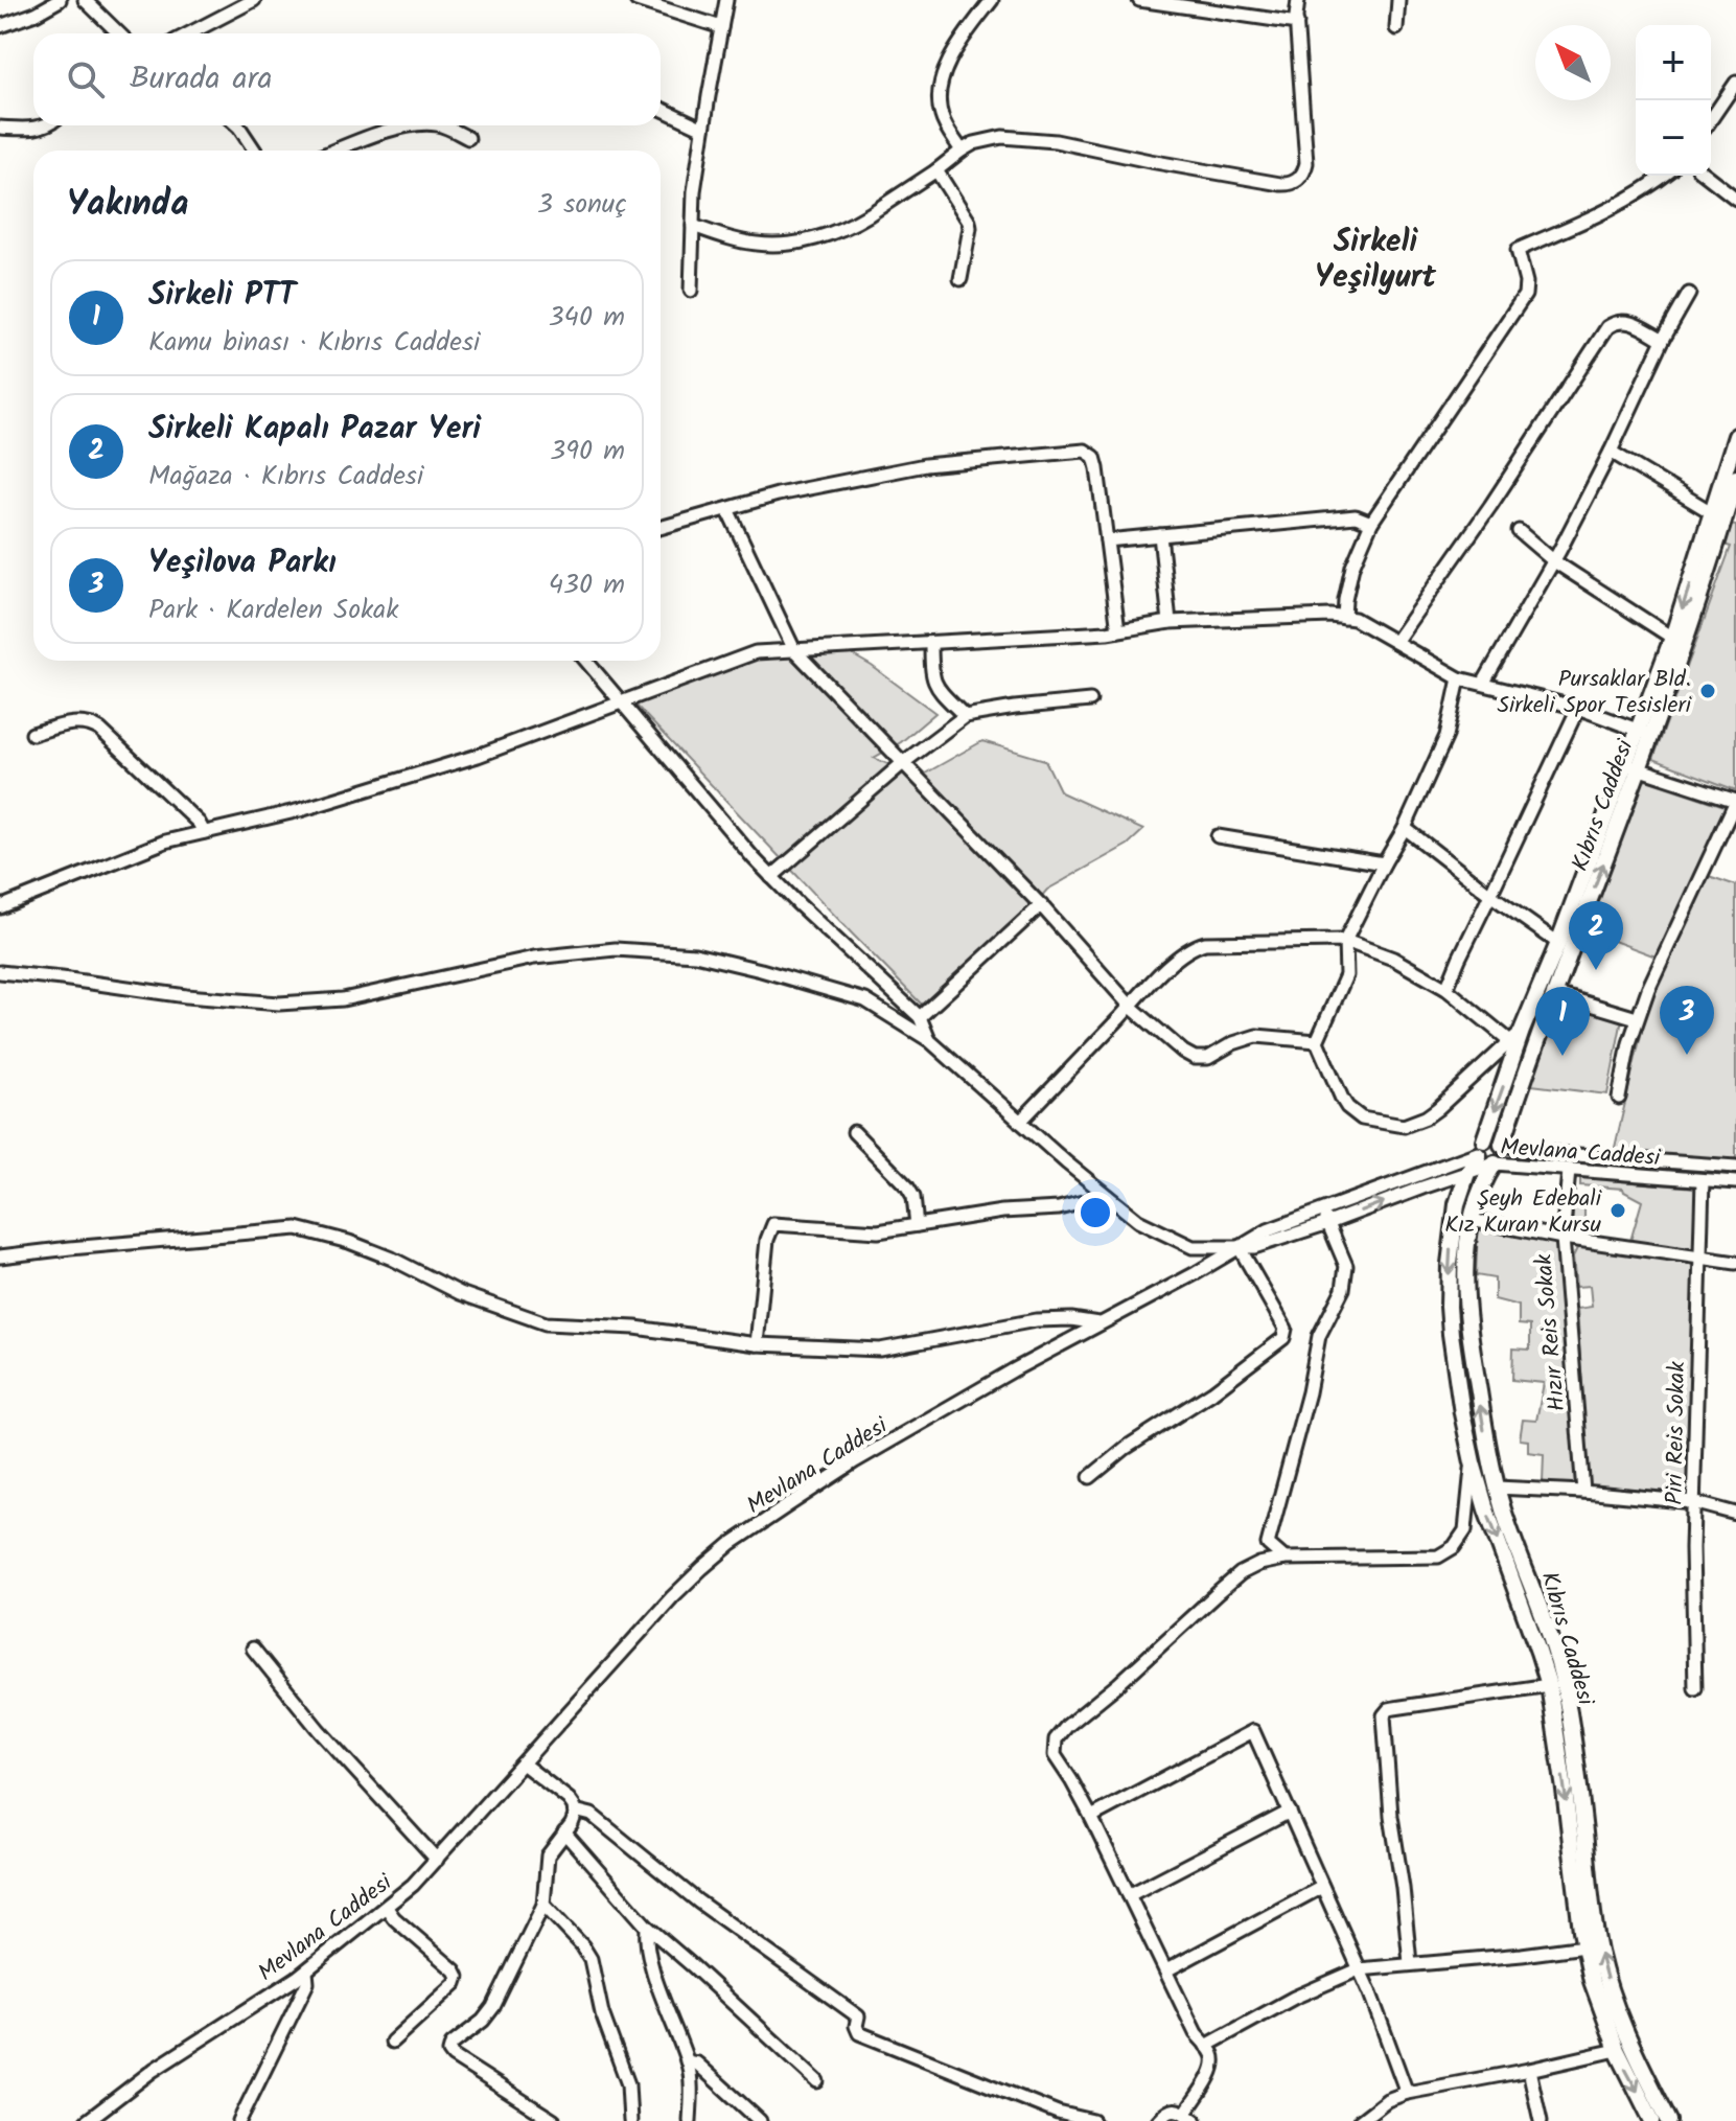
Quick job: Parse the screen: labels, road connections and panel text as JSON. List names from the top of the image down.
{
  "streets": {
    "main road": ["Kıbrıs Caddesi"],
    "street": ["Mevlana Caddesi", "Hızır Reis Sokak", "Piri Reis Sokak"]
  },
  "crossings": [
    ["Kıbrıs Caddesi", "Mevlana Caddesi"],
    ["Mevlana Caddesi", "Hızır Reis Sokak"],
    ["Mevlana Caddesi", "Piri Reis Sokak"]
  ],
  "districts": ["Sirkeli Yeşilyurt"],
  "places": ["Pursaklar Bld. Sirkeli Spor Tesisleri", "Şeyh Edebali Kız Kuran Kursu"],
  "north": "top left",
  "page": {
    "map_buttons": ["+", "−"],
    "search": "Burada ara",
    "heading": ["Yakında", "3 sonuç"],
    "list": [
      {
        "mark": "1",
        "name": "Sirkeli PTT",
        "note": "Kamu binası · Kıbrıs Caddesi",
        "value": "340 m"
      },
      {
        "mark": "2",
        "name": "Sirkeli Kapalı Pazar Yeri",
        "note": "Mağaza · Kıbrıs Caddesi",
        "value": "390 m"
      },
      {
        "mark": "3",
        "name": "Yeşilova Parkı",
        "note": "Park · Kardelen Sokak",
        "value": "430 m"
      }
    ],
    "pins": ["2", "3", "1"]
  }
}
